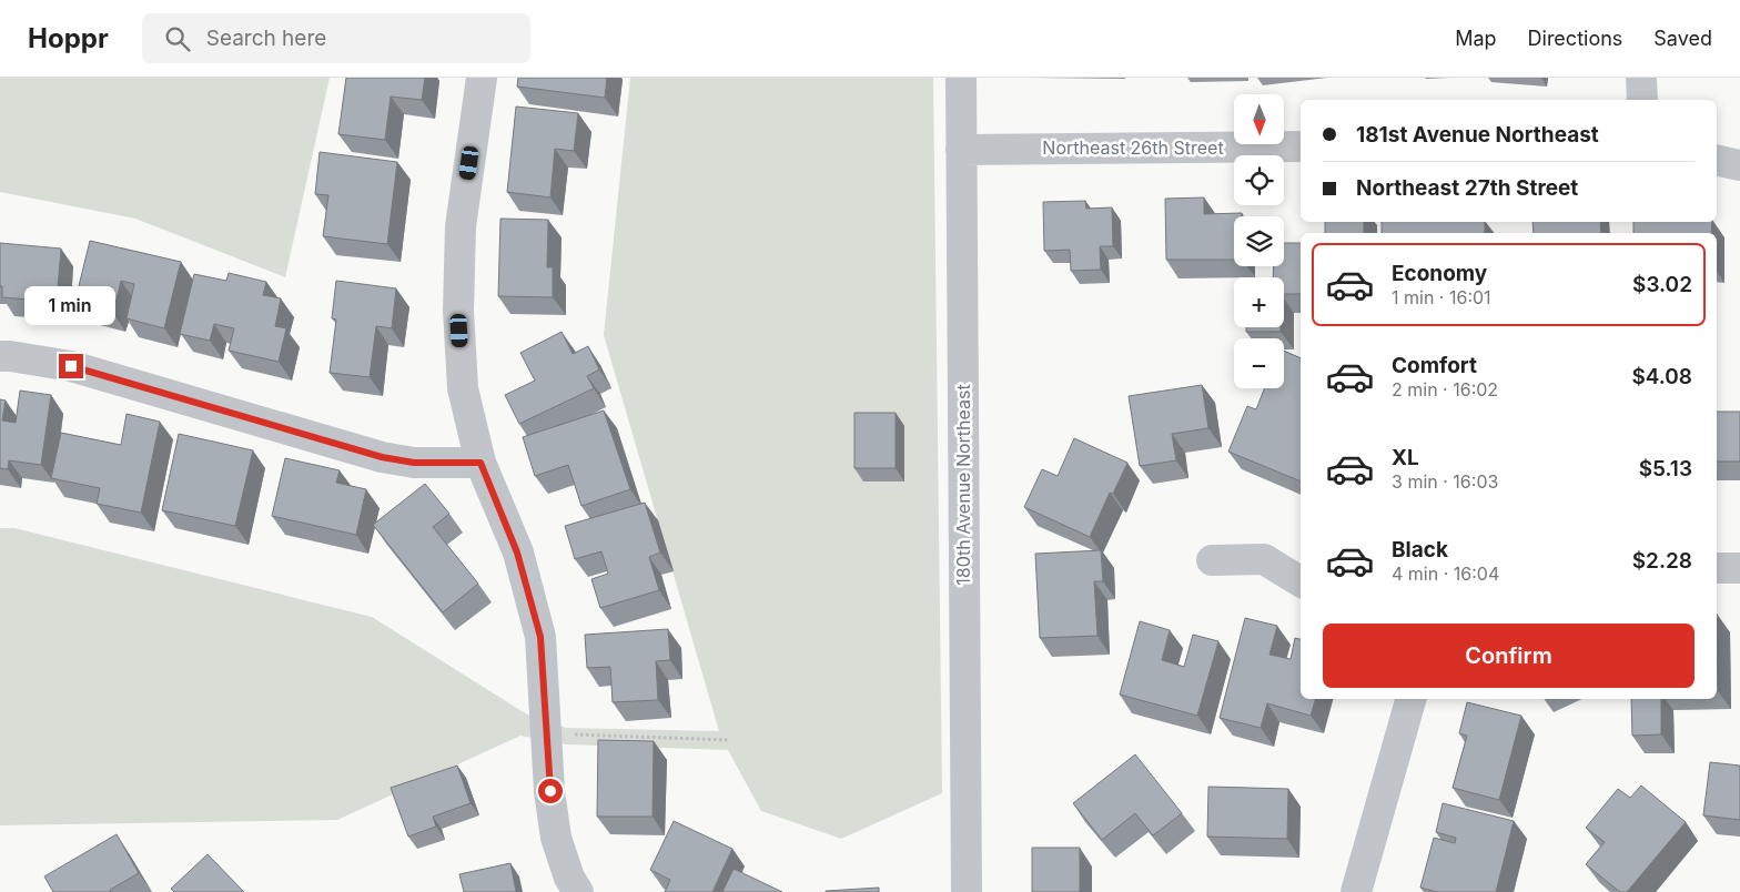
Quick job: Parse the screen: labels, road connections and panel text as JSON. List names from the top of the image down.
{
  "streets": {
    "street": ["Northeast 26th Street", "180th Avenue Northeast"]
  },
  "crossings": [
    ["Northeast 26th Street", "180th Avenue Northeast"]
  ],
  "north": "bottom",
  "page": {
    "header": "Hoppr",
    "search": "Search here",
    "nav": ["Map", "Directions", "Saved"],
    "map_buttons": ["+", "−"],
    "banner": ["181st Avenue Northeast", "Northeast 27th Street"],
    "list": [
      {
        "name": "Economy",
        "note": "1 min · 16:01",
        "value": "$3.02"
      },
      {
        "name": "Comfort",
        "note": "2 min · 16:02",
        "value": "$4.08"
      },
      {
        "name": "XL",
        "note": "3 min · 16:03",
        "value": "$5.13"
      },
      {
        "name": "Black",
        "note": "4 min · 16:04",
        "value": "$2.28"
      }
    ],
    "bubble": "1 min",
    "buttons": "Confirm"
  }
}
